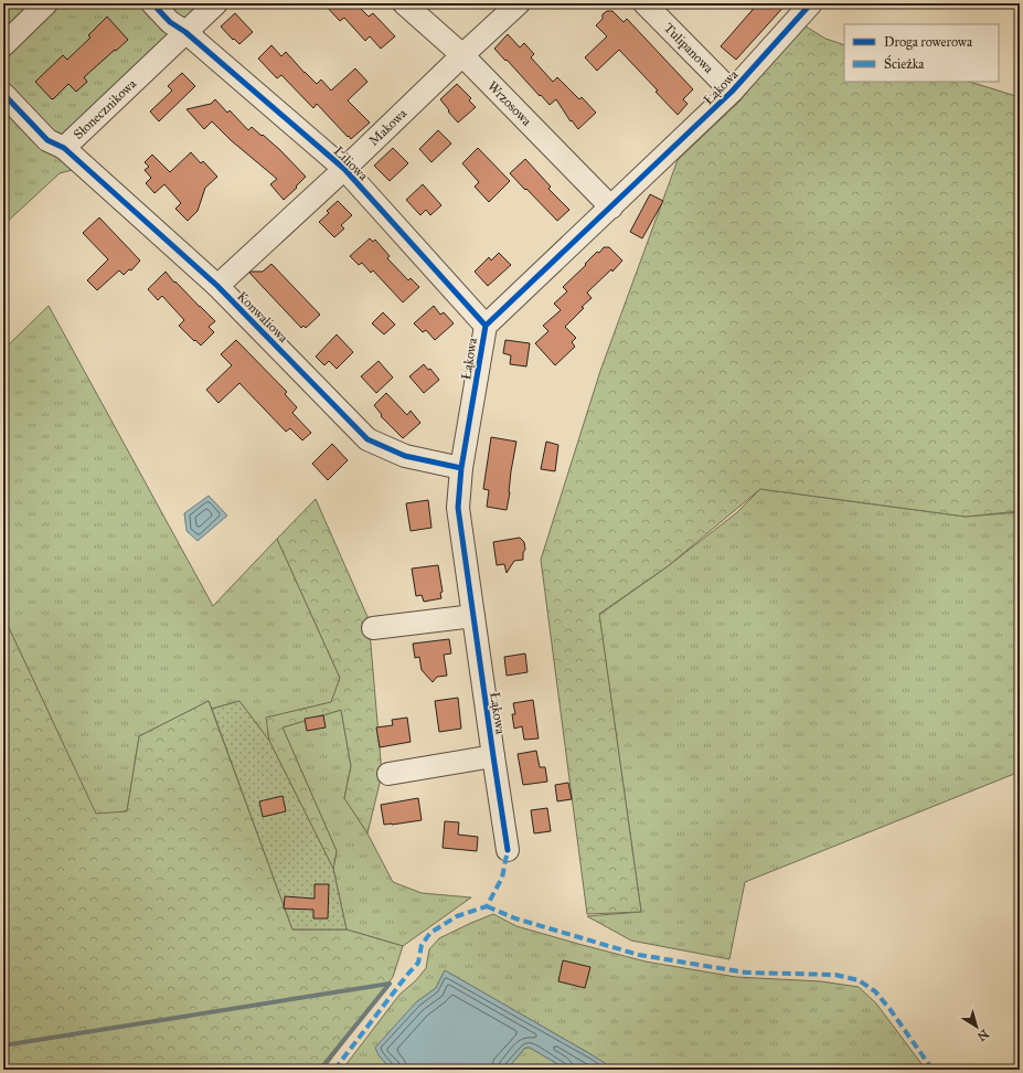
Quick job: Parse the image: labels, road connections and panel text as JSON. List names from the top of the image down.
{
  "streets": {
    "street": [
      "Tulipanowa",
      "Łąkowa",
      "Wrzosowa",
      "Słonecznikowa",
      "Makowa",
      "Liliowa",
      "Konwaliowa"
    ]
  },
  "crossings": [
    ["Tulipanowa", "Łąkowa"],
    ["Łąkowa", "Wrzosowa"],
    ["Łąkowa", "Liliowa"],
    ["Łąkowa", "Konwaliowa"],
    ["Wrzosowa", "Makowa"],
    ["Słonecznikowa", "Liliowa"],
    ["Słonecznikowa", "Konwaliowa"],
    ["Makowa", "Liliowa"],
    ["Makowa", "Konwaliowa"]
  ],
  "legend": ["Droga rowerowa", "Ścieżka"],
  "north": "bottom right"
}
